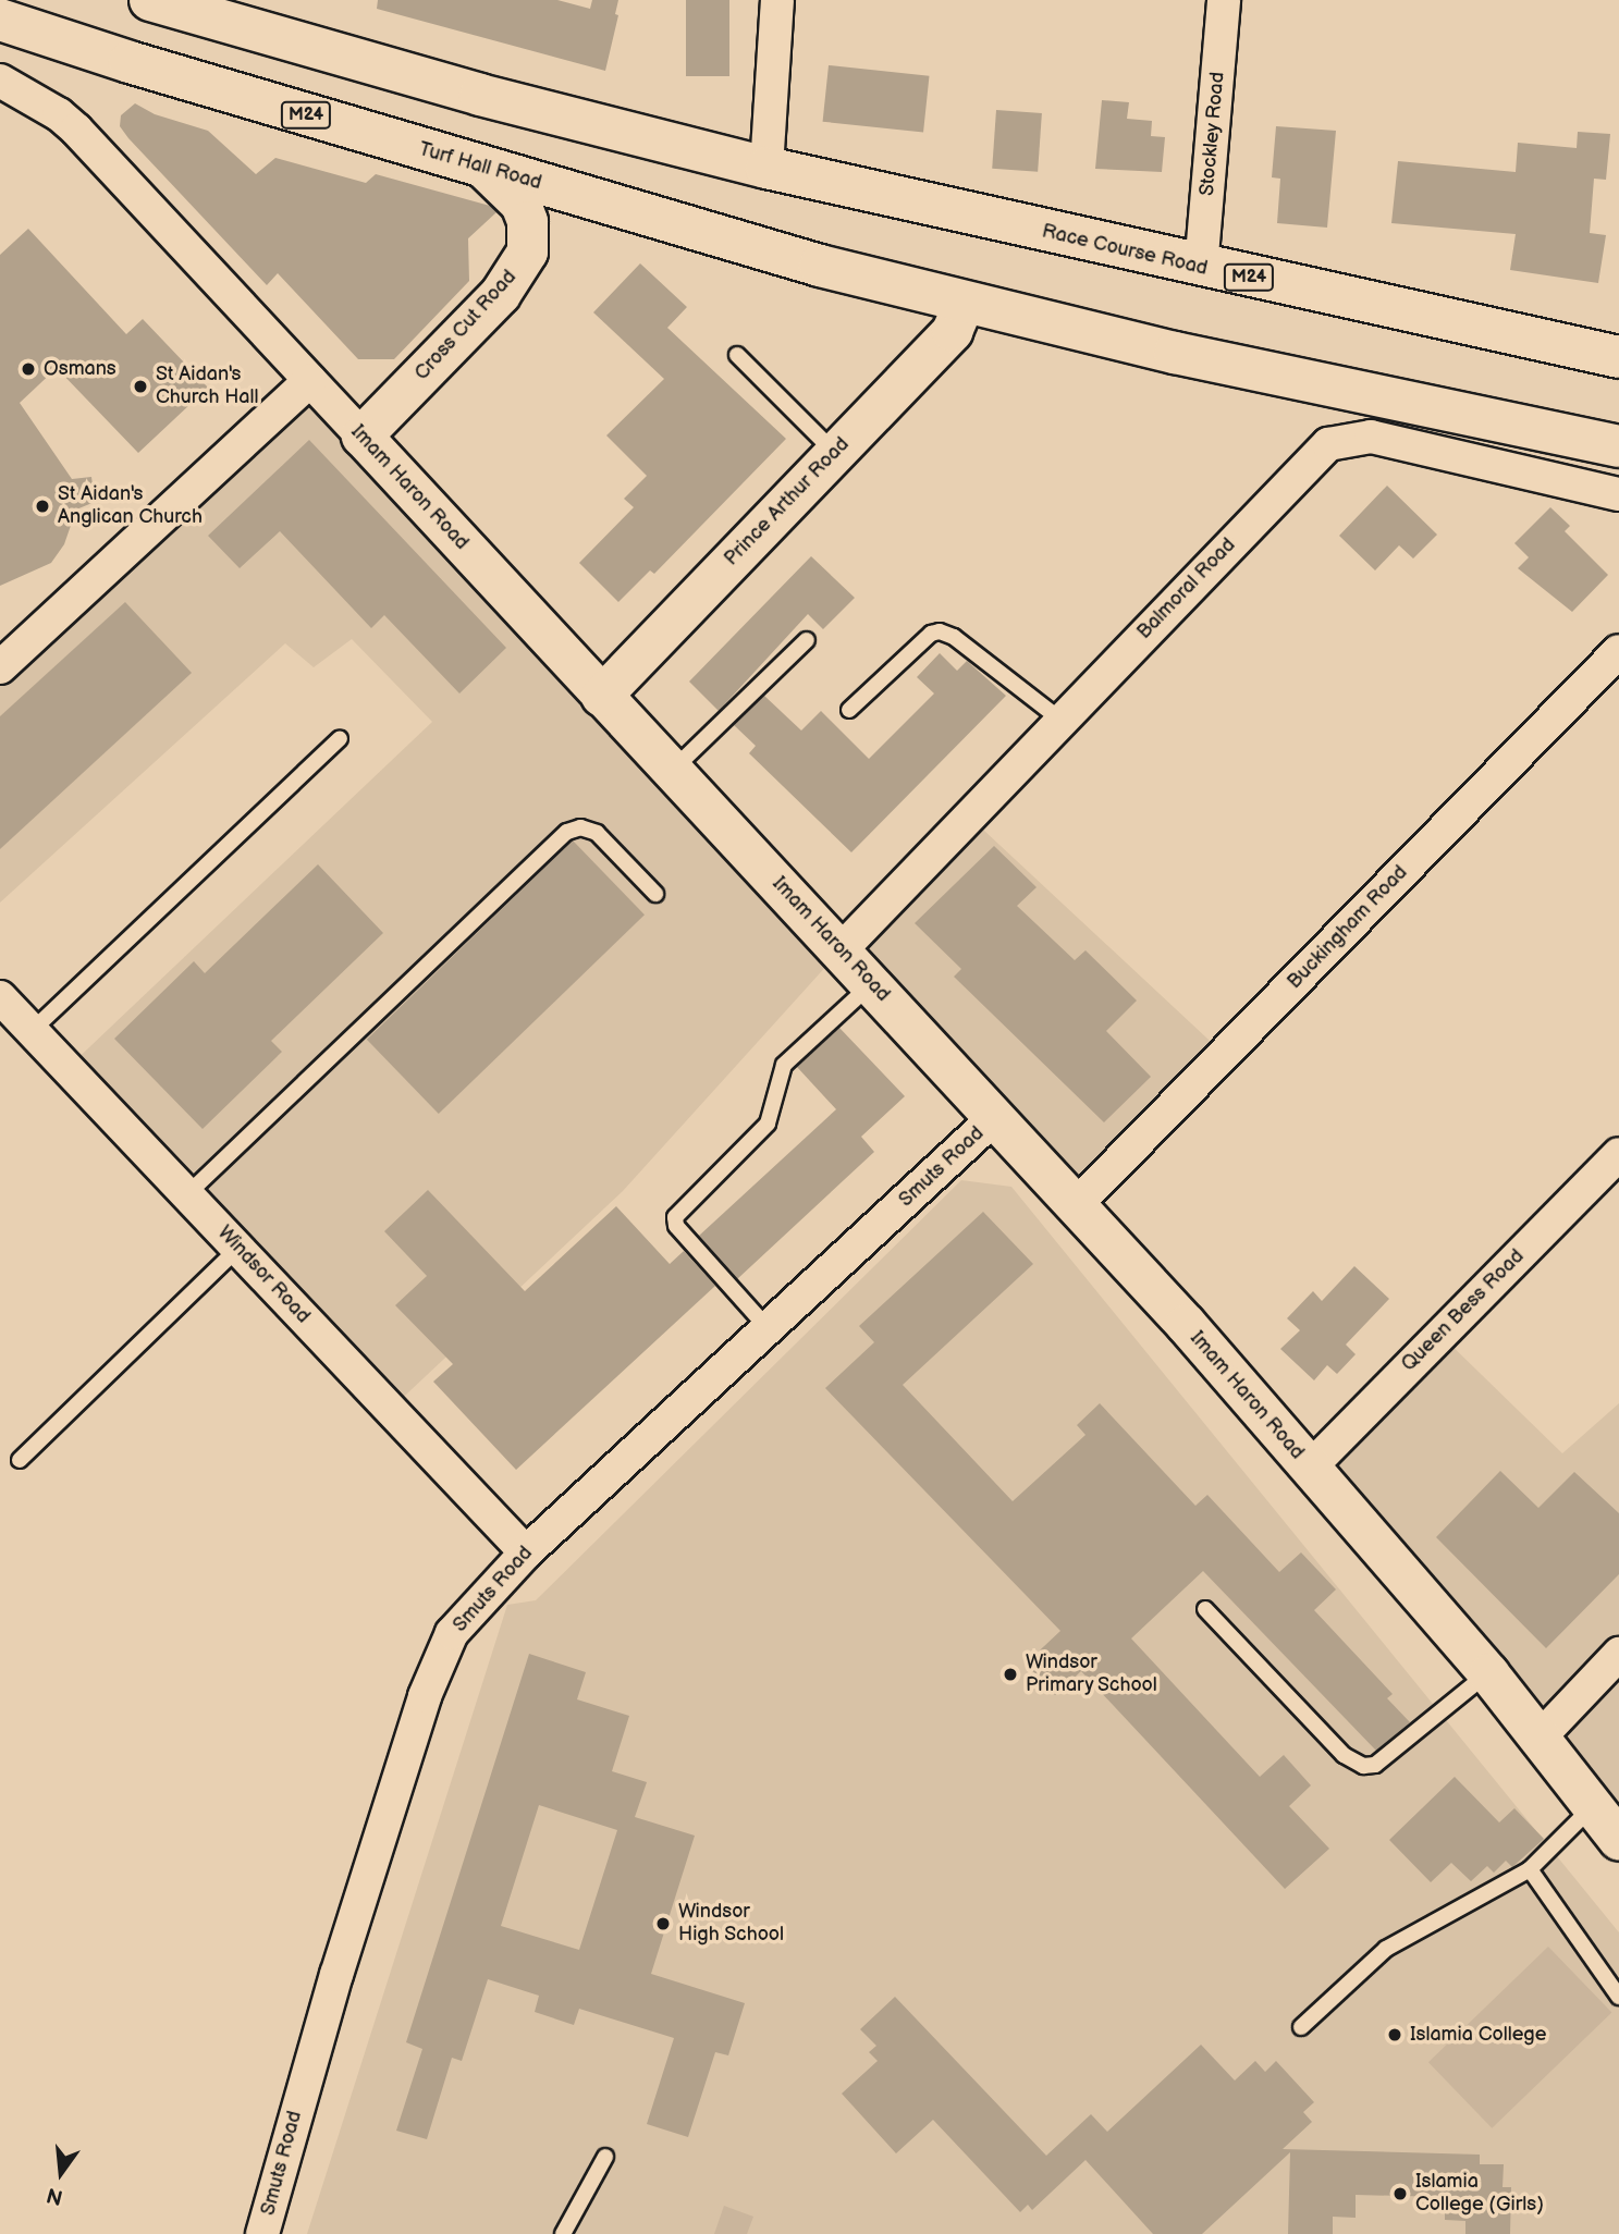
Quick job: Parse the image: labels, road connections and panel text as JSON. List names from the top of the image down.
{
  "streets": {
    "main road": ["M24", "Turf Hall Road", "Race Course Road"],
    "street": [
      "Stockley Road",
      "Cross Cut Road",
      "Imam Haron Road",
      "Prince Arthur Road",
      "Balmoral Road",
      "Buckingham Road",
      "Smuts Road",
      "Windsor Road",
      "Queen Bess Road"
    ]
  },
  "crossings": [
    ["M24", "Turf Hall Road"],
    ["M24", "Race Course Road"],
    ["M24", "Prince Arthur Road"],
    ["Stockley Road", "Race Course Road"],
    ["Turf Hall Road", "Cross Cut Road"],
    ["Turf Hall Road", "Prince Arthur Road"],
    ["Cross Cut Road", "Imam Haron Road"],
    ["Imam Haron Road", "Prince Arthur Road"],
    ["Imam Haron Road", "Balmoral Road"],
    ["Imam Haron Road", "Buckingham Road"],
    ["Imam Haron Road", "Smuts Road"],
    ["Imam Haron Road", "Queen Bess Road"],
    ["Smuts Road", "Windsor Road"]
  ],
  "places": [
    "Osmans",
    "St Aidan's Church Hall",
    "St Aidan's Anglican Church",
    "Windsor Primary School",
    "Windsor High School",
    "Islamia College",
    "Islamia College (Girls)"
  ],
  "north": "bottom"
}
